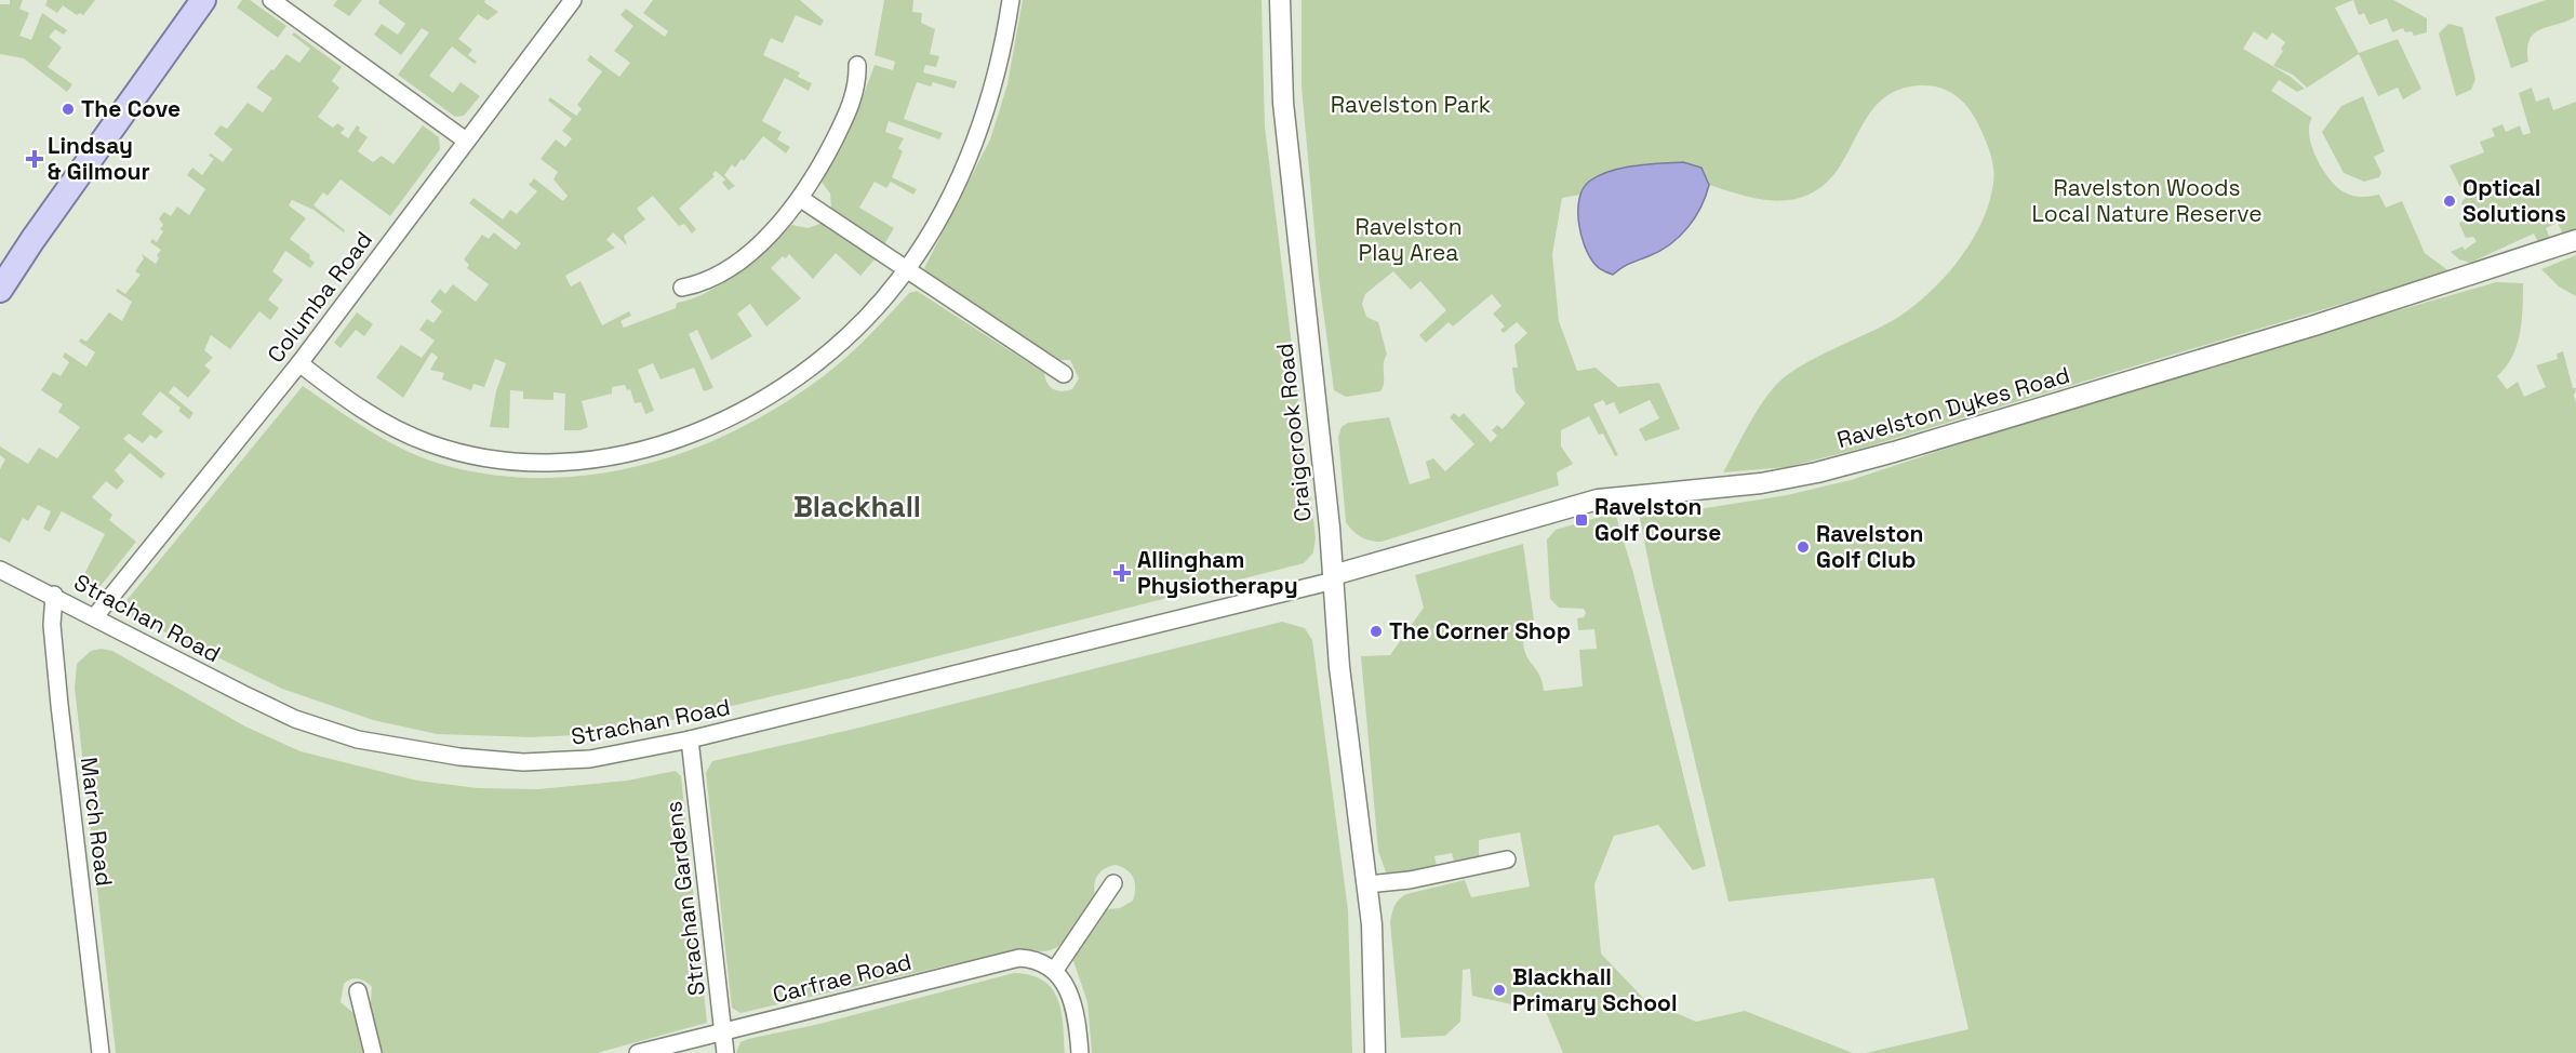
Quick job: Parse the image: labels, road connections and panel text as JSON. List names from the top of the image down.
{
  "streets": {
    "street": [
      "Columba Road",
      "Ravelston Dykes Road",
      "Craigcrook Road",
      "Strachan Road",
      "March Road",
      "Strachan Gardens",
      "Carfrae Road"
    ]
  },
  "crossings": [
    ["Columba Road", "Strachan Road"],
    ["Ravelston Dykes Road", "Craigcrook Road"],
    ["Ravelston Dykes Road", "Strachan Road"],
    ["Craigcrook Road", "Strachan Road"],
    ["Strachan Road", "March Road"],
    ["Strachan Road", "Strachan Gardens"],
    ["Strachan Gardens", "Carfrae Road"]
  ],
  "districts": ["Blackhall"],
  "parks": ["Ravelston Park", "Ravelston Woods Local Nature Reserve", "Ravelston Play Area"],
  "places": {
    "other": [
      "The Cove",
      "Optical Solutions",
      "Ravelston Golf Club",
      "The Corner Shop",
      "Blackhall Primary School"
    ],
    "health": ["Lindsay & Gilmour", "Allingham Physiotherapy"],
    "transit": ["Ravelston Golf Course"]
  }
}
